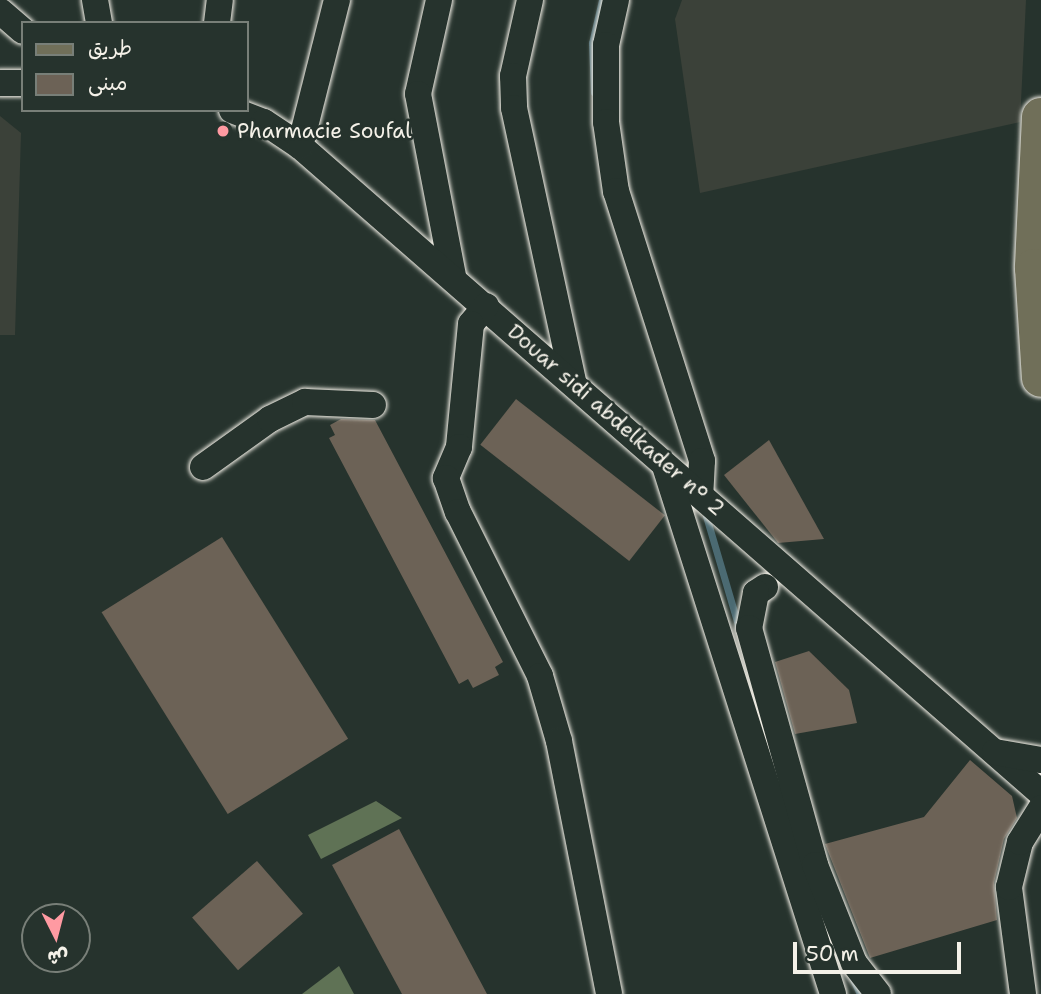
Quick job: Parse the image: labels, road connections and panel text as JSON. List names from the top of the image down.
{
  "streets": {
    "street": ["Douar sidi abdelkader n° 2"]
  },
  "places": ["Pharmacie Soufal"],
  "legend": ["طريق", "مبنى"],
  "scale_bar": "50 m",
  "north": "bottom"
}
